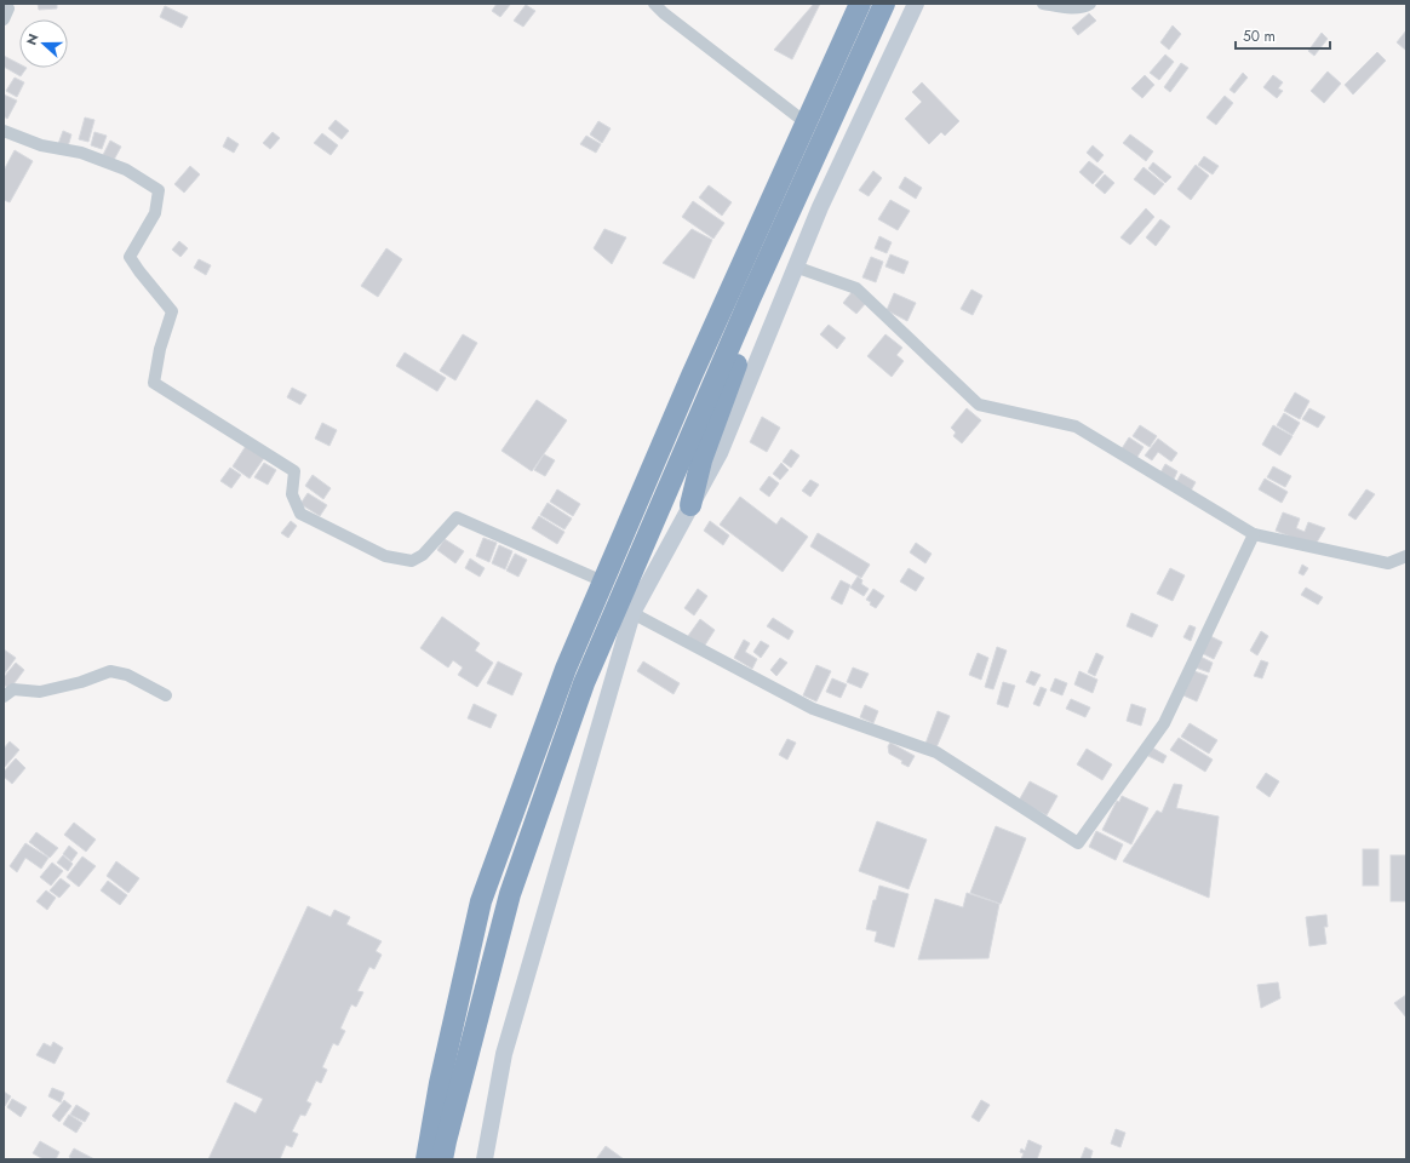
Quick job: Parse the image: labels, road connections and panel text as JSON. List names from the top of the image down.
{
  "scale_bar": "50 m",
  "north": "left"
}
